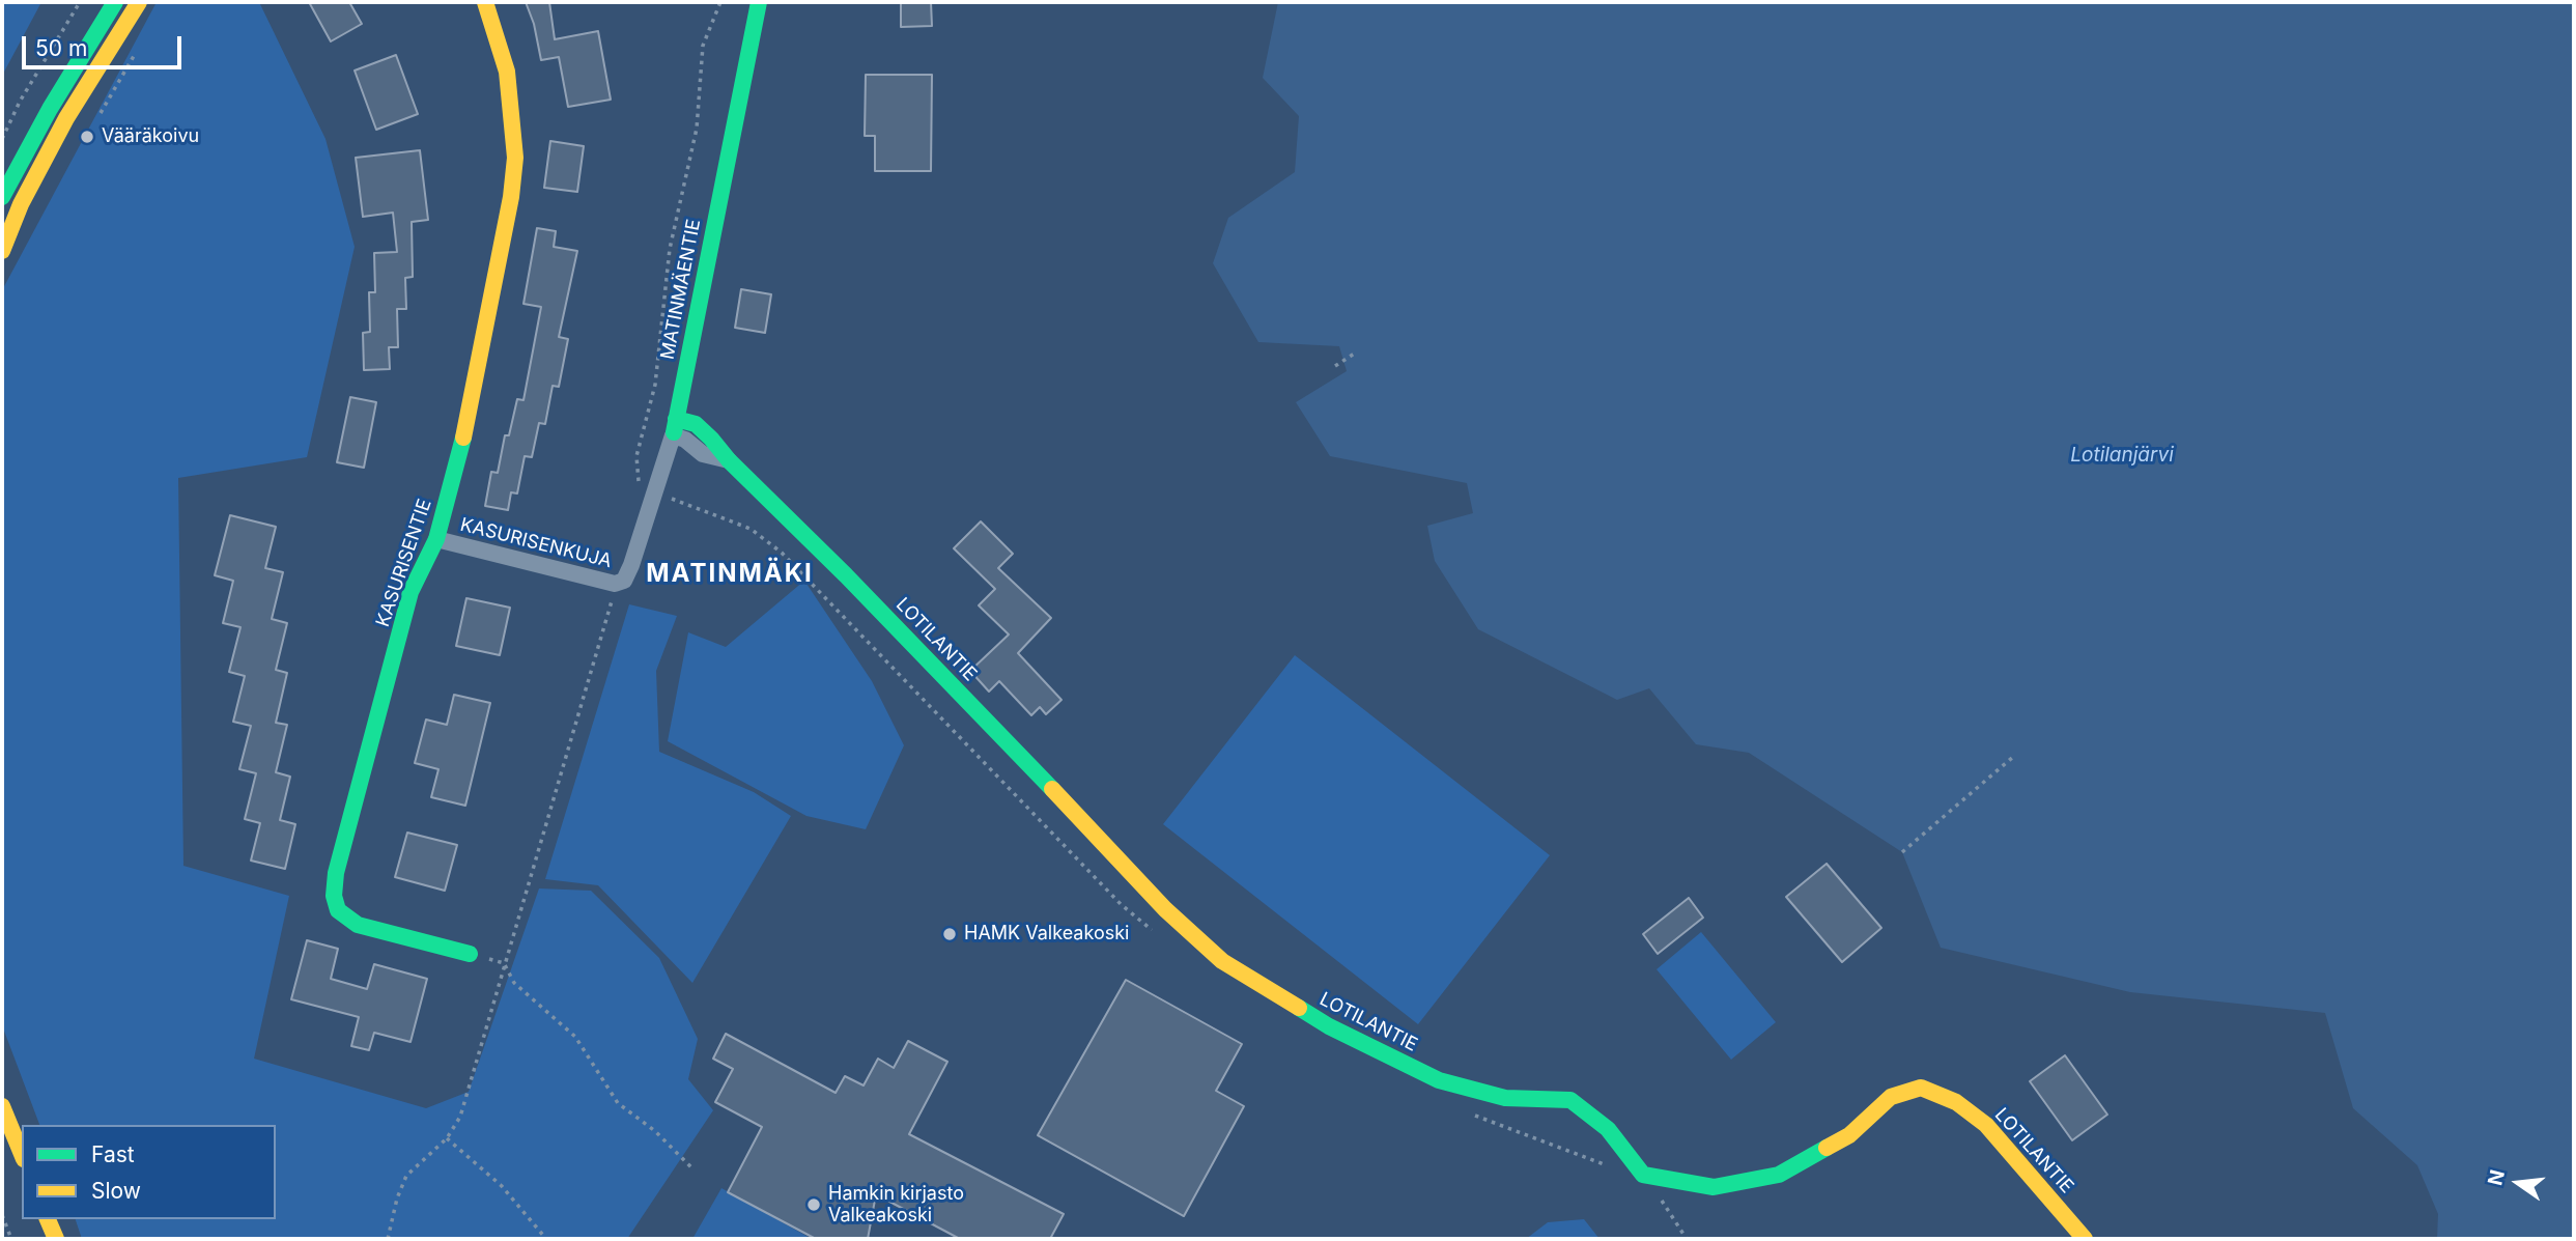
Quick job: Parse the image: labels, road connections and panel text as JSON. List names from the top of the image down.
{
  "streets": {
    "street": [
      "MATINMÄENTIE",
      "KASURISENKUJA",
      "KASURISENTIE",
      "LOTILANTIE"
    ]
  },
  "crossings": [
    ["MATINMÄENTIE", "KASURISENKUJA"],
    ["MATINMÄENTIE", "LOTILANTIE"],
    ["KASURISENKUJA", "KASURISENTIE"]
  ],
  "districts": ["MATINMÄKI"],
  "water": ["Lotilanjärvi"],
  "places": ["Vääräkoivu", "HAMK Valkeakoski", "Hamkin kirjasto Valkeakoski"],
  "legend": ["Fast", "Slow"],
  "scale_bar": "50 m",
  "north": "left"
}
